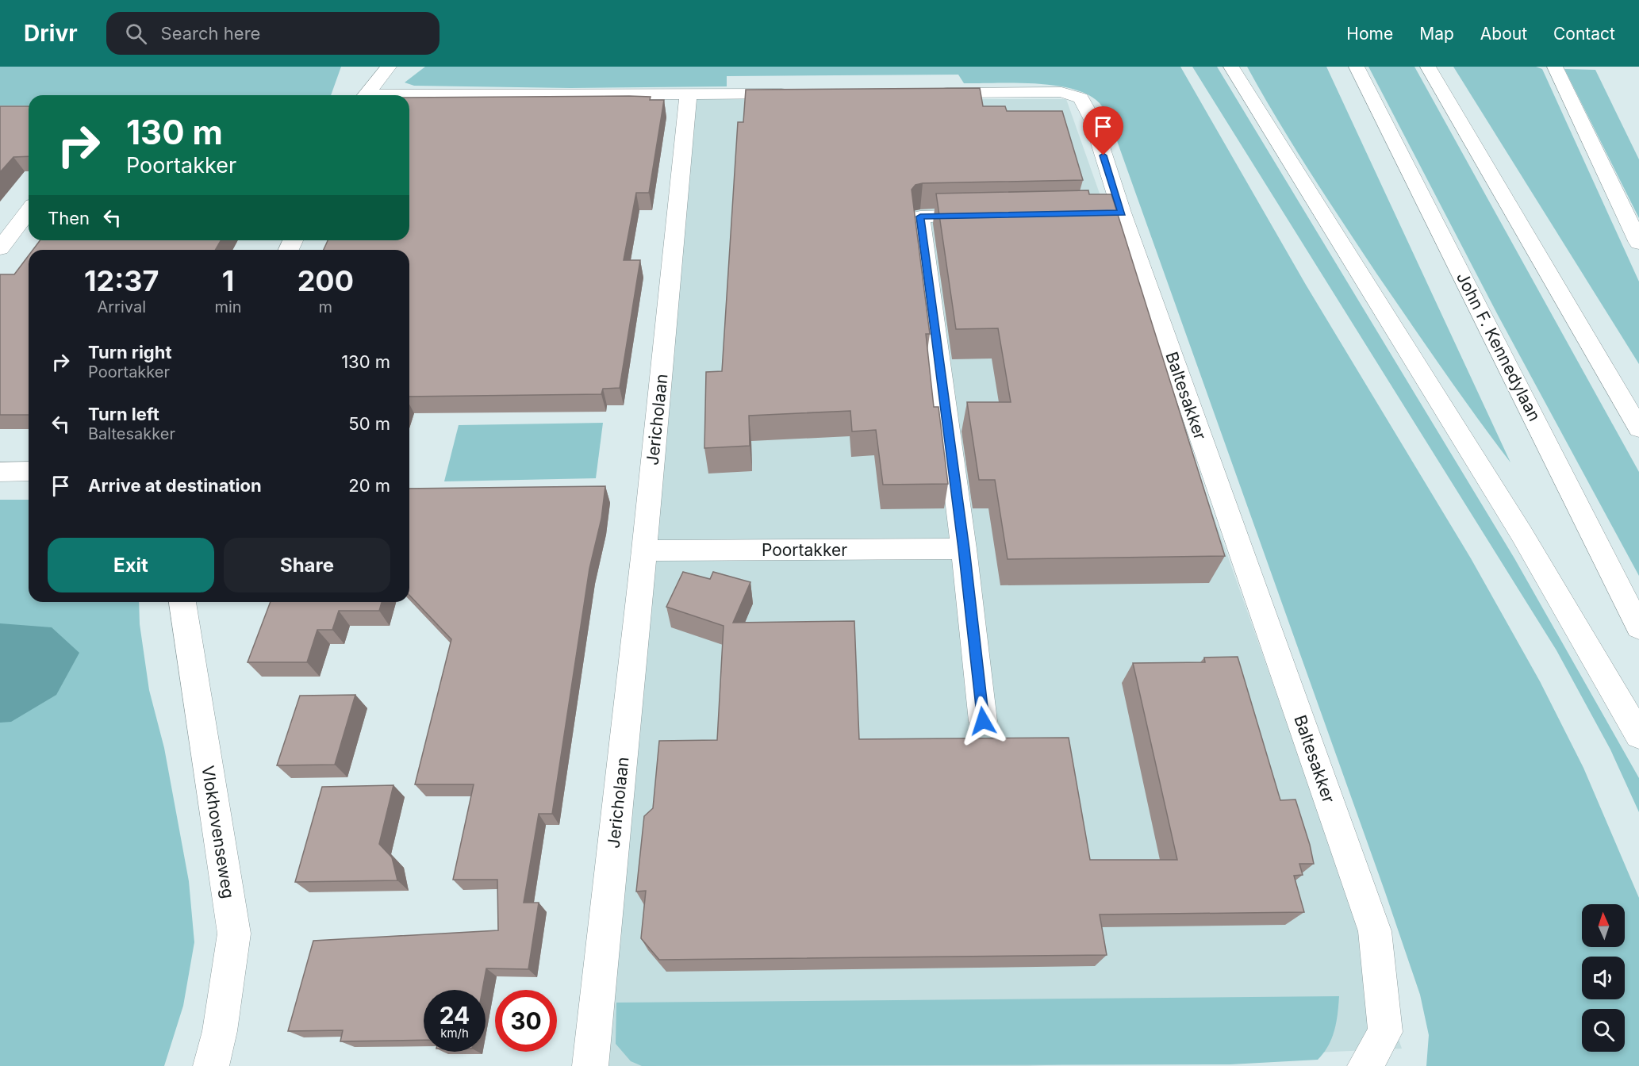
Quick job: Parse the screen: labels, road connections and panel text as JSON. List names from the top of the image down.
{
  "streets": {
    "street": [
      "John F. Kennedylaan",
      "Baltesakker",
      "Jericholaan",
      "Poortakker",
      "Vlokhovenseweg"
    ]
  },
  "crossings": [
    ["Jericholaan", "Poortakker"]
  ],
  "north": "top",
  "page": {
    "header": "Drivr",
    "search": "Search here",
    "nav": [
      "Home",
      "Map",
      "About",
      "Contact"
    ],
    "turn": ["130 m", "Poortakker"],
    "then": "Then",
    "eta": [
      "12:37",
      "Arrival",
      "1",
      "min",
      "200",
      "m"
    ],
    "list": [
      {
        "name": "Turn right",
        "note": "Poortakker",
        "value": "130 m"
      },
      {
        "name": "Turn left",
        "note": "Baltesakker",
        "value": "50 m"
      },
      {
        "name": "Arrive at destination",
        "value": "20 m"
      }
    ],
    "buttons": ["Exit", "Share"],
    "speed": "24 km/h",
    "limit": "30"
  }
}
